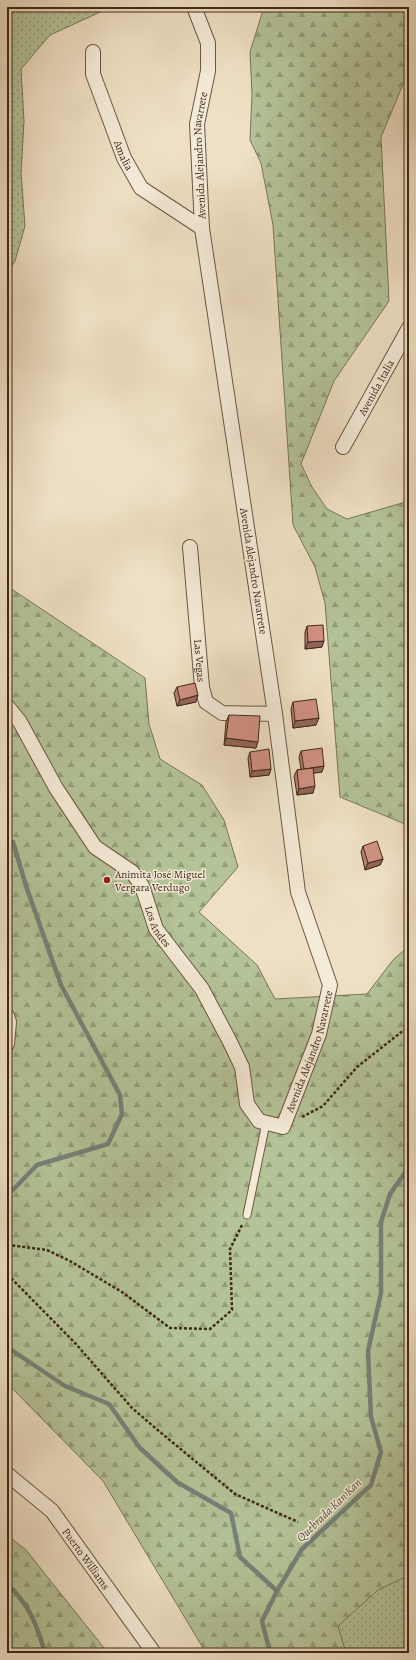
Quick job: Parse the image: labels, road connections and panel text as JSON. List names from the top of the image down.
{
  "streets": {
    "street": [
      "Amalia",
      "Avenida Alejandro Navarrete",
      "Avenida Italia",
      "Las Vegas",
      "Los Andes",
      "Puerto Williams"
    ]
  },
  "crossings": [
    ["Amalia", "Avenida Alejandro Navarrete"],
    ["Avenida Alejandro Navarrete", "Las Vegas"],
    ["Avenida Alejandro Navarrete", "Los Andes"]
  ],
  "water": ["Quebrada Kan Kan"],
  "places": ["Animita José Miguel Vergara Verdugo"]
}
